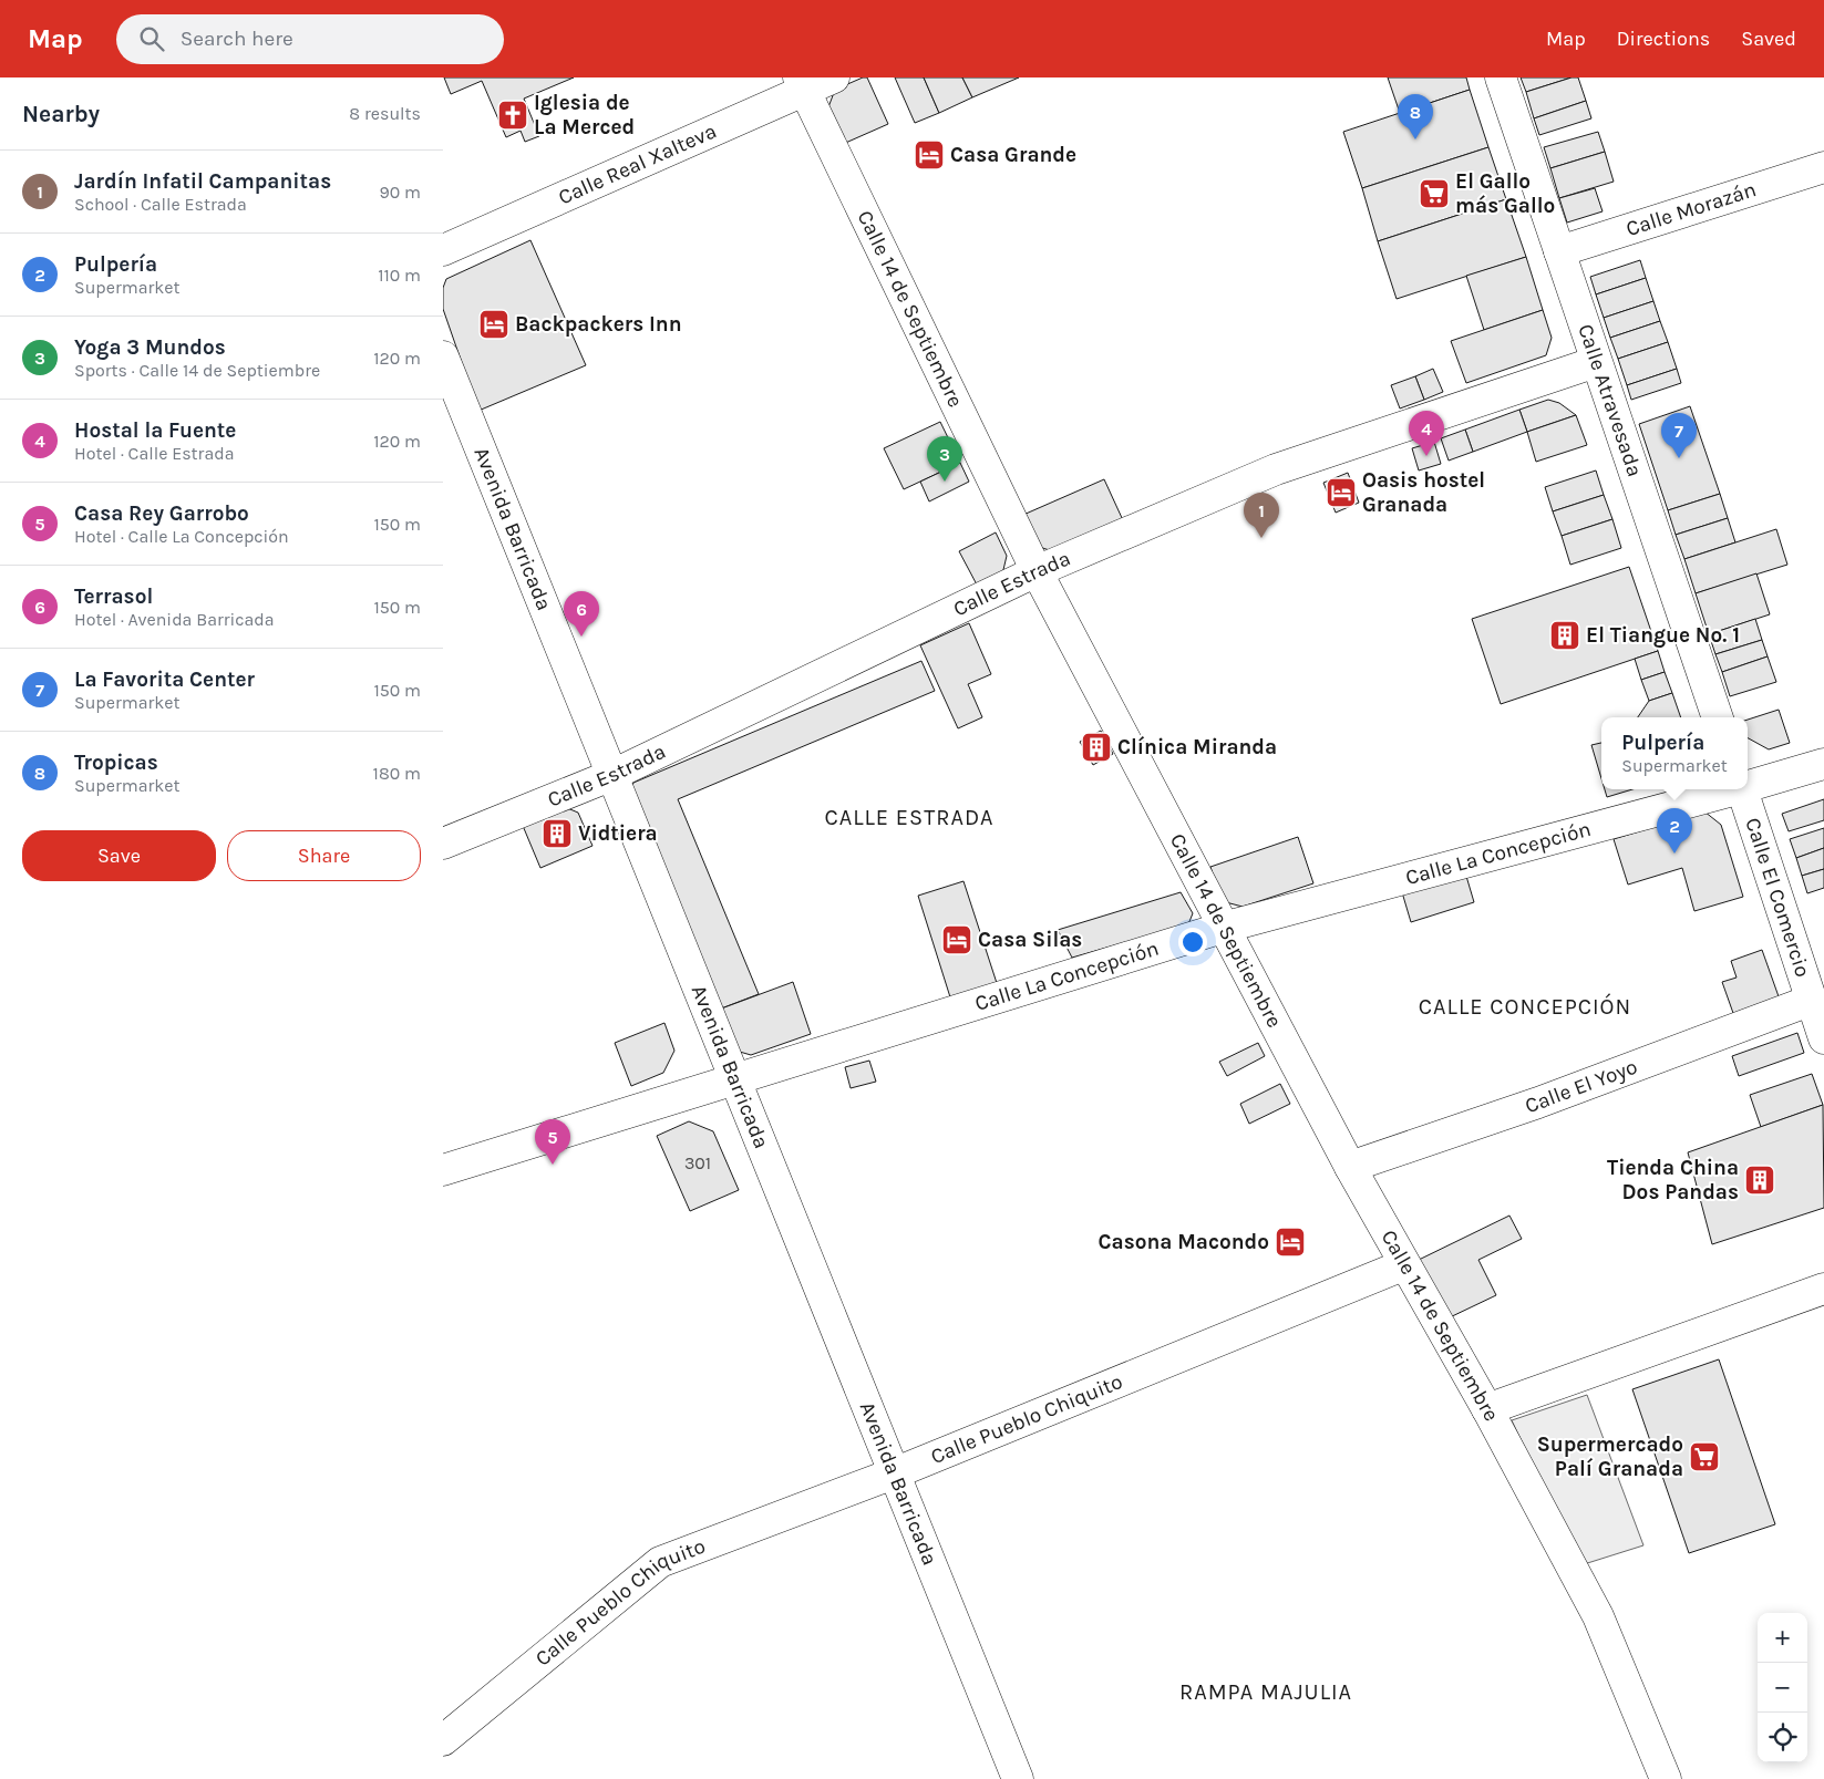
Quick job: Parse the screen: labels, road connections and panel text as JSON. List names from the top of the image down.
{
  "streets": {
    "street": [
      "Calle Real Xalteva",
      "Calle Morazán",
      "Calle 14 de Septiembre",
      "Calle Atravesada",
      "Avenida Barricada",
      "Calle Estrada",
      "Calle La Concepción",
      "Calle El Comercio",
      "Calle El Yoyo",
      "Calle Pueblo Chiquito"
    ]
  },
  "crossings": [
    ["Calle Real Xalteva", "Calle 14 de Septiembre"],
    ["Calle Morazán", "Calle Atravesada"],
    ["Calle 14 de Septiembre", "Calle Estrada"],
    ["Calle 14 de Septiembre", "Calle La Concepción"],
    ["Calle 14 de Septiembre", "Calle El Yoyo"],
    ["Calle 14 de Septiembre", "Calle Pueblo Chiquito"],
    ["Calle Atravesada", "Calle Estrada"],
    ["Avenida Barricada", "Calle Estrada"],
    ["Avenida Barricada", "Calle La Concepción"],
    ["Avenida Barricada", "Calle Pueblo Chiquito"],
    ["Calle El Comercio", "Calle El Yoyo"]
  ],
  "districts": ["CALLE ESTRADA", "CALLE CONCEPCIÓN", "RAMPA MAJULIA"],
  "places": {
    "church": ["Iglesia de La Merced"],
    "hotel": [
      "Casa Grande",
      "Backpackers Inn",
      "Oasis hostel Granada",
      "Casa Silas",
      "Casona Macondo"
    ],
    "supermarket": ["El Gallo más Gallo", "Supermercado Palí Granada"],
    "building": [
      "El Tiangue No. 1",
      "Clínica Miranda",
      "Vidtiera",
      "Tienda China Dos Pandas"
    ]
  },
  "house_numbers": ["301"],
  "page": {
    "header": "Map",
    "search": "Search here",
    "nav": ["Map", "Directions", "Saved"],
    "heading": ["Nearby", "8 results"],
    "pins": [
      "8",
      "4",
      "7",
      "3",
      "1",
      "6",
      "2",
      "5"
    ],
    "list": [
      {
        "mark": "1",
        "name": "Jardín Infatil Campanitas",
        "note": "School · Calle Estrada",
        "value": "90 m"
      },
      {
        "mark": "2",
        "name": "Pulpería",
        "note": "Supermarket",
        "value": "110 m"
      },
      {
        "mark": "3",
        "name": "Yoga 3 Mundos",
        "note": "Sports · Calle 14 de Septiembre",
        "value": "120 m"
      },
      {
        "mark": "4",
        "name": "Hostal la Fuente",
        "note": "Hotel · Calle Estrada",
        "value": "120 m"
      },
      {
        "mark": "5",
        "name": "Casa Rey Garrobo",
        "note": "Hotel · Calle La Concepción",
        "value": "150 m"
      },
      {
        "mark": "6",
        "name": "Terrasol",
        "note": "Hotel · Avenida Barricada",
        "value": "150 m"
      },
      {
        "mark": "7",
        "name": "La Favorita Center",
        "note": "Supermarket",
        "value": "150 m"
      },
      {
        "mark": "8",
        "name": "Tropicas",
        "note": "Supermarket",
        "value": "180 m"
      }
    ],
    "popup": ["Pulpería", "Supermarket"],
    "buttons": ["Save", "Share"],
    "map_buttons": ["+", "−"]
  }
}
